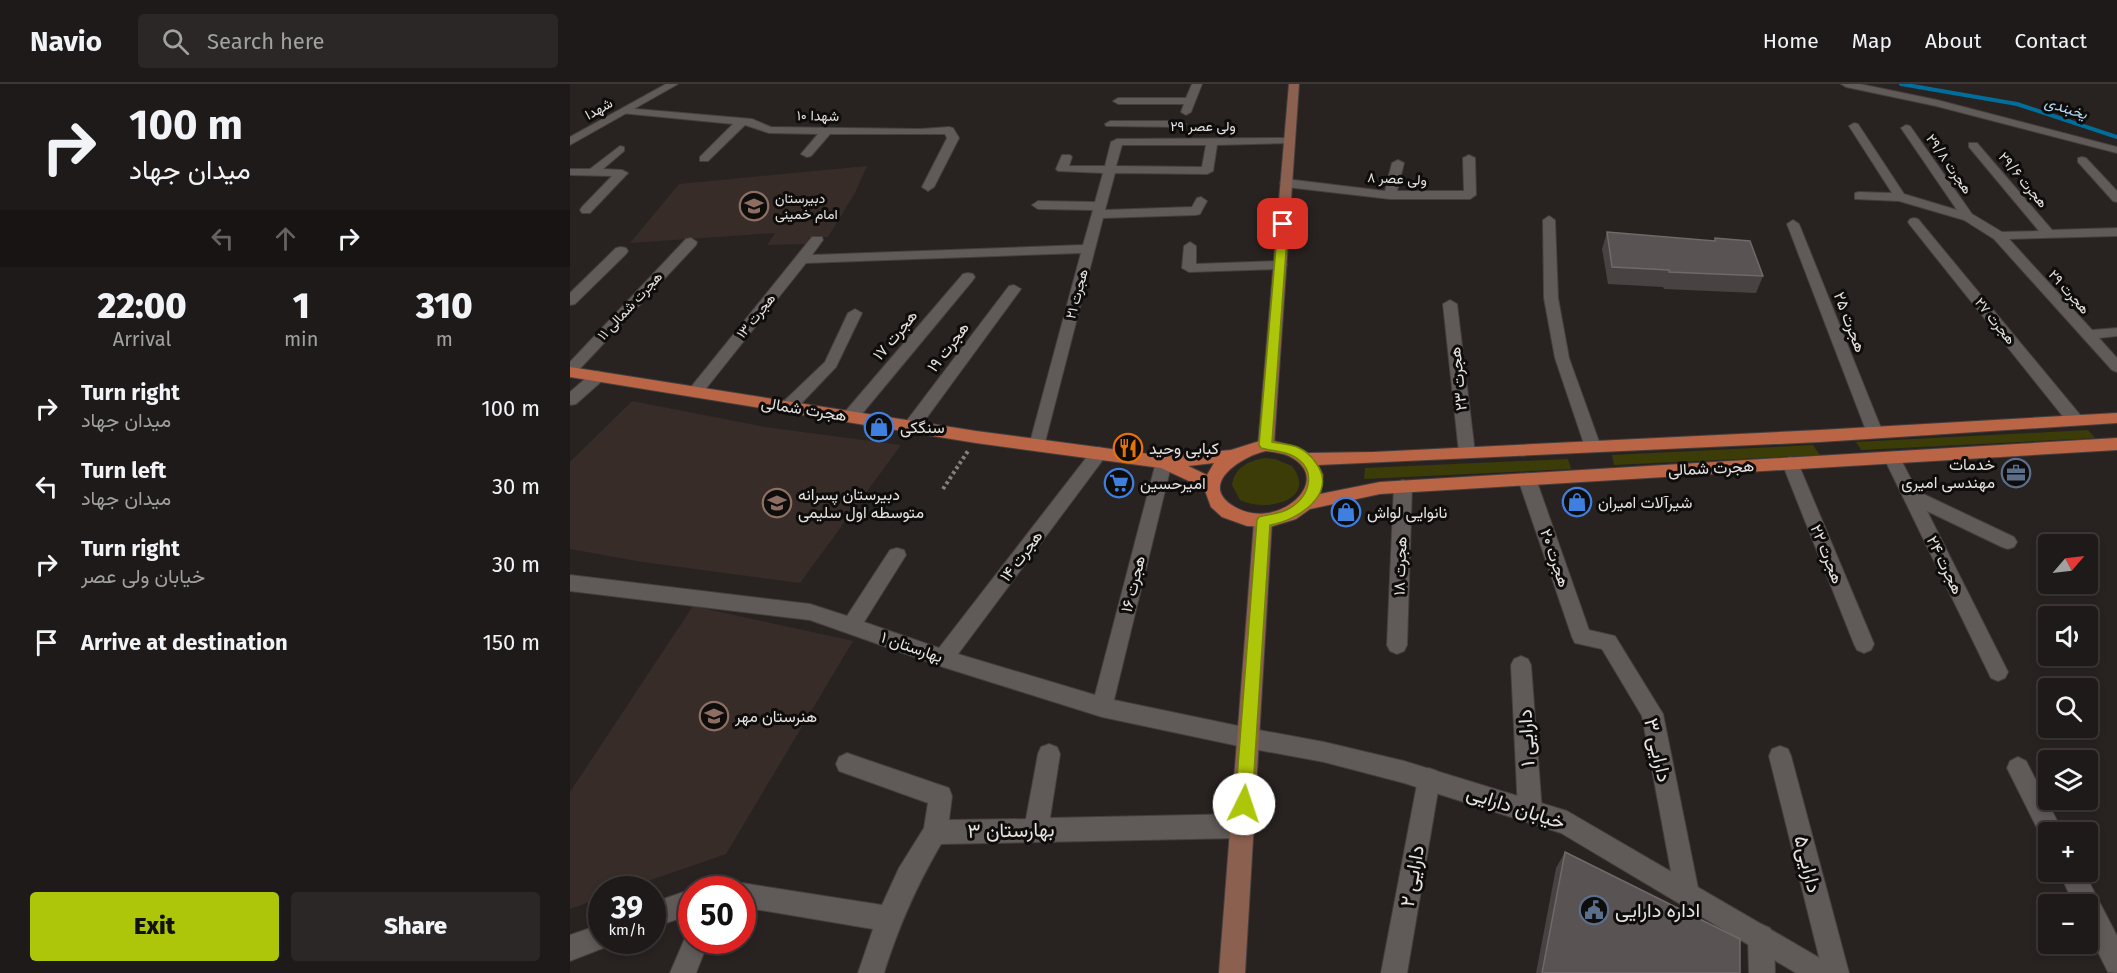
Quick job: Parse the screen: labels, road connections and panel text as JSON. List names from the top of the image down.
{
  "streets": {
    "main road": ["هجرت شمالی"],
    "street": [
      "شهدا",
      "شهدا ۱۰",
      "ولی عصر ۲۹",
      "هجرت ۲۹/۸",
      "ولی عصر ۸",
      "هجرت ۲۹/۶",
      "هجرت ۲۹",
      "هجرت ۲۱",
      "هجرت شمالی ۱۱",
      "هجرت ۱۳",
      "هجرت ۲۷",
      "هجرت ۲۵",
      "هجرت ۱۷",
      "هجرت ۱۹",
      "هجرت ۲۳",
      "هجرت ۲۲",
      "هجرت ۱۴",
      "هجرت ۲۰",
      "هجرت ۲۴",
      "هجرت ۱۸",
      "هجرت ۱۶",
      "بهارستان ۱",
      "دارایی ۱",
      "دارایی ۳",
      "خیابان دارایی",
      "بهارستان ۳",
      "دارایی۵",
      "دارایی ۲"
    ]
  },
  "crossings": [
    ["شهدا", "شهدا ۱۰"],
    ["ولی عصر ۲۹", "هجرت ۲۱"],
    ["هجرت ۲۹/۸", "هجرت ۲۹"],
    ["هجرت ۲۱", "هجرت شمالی"],
    ["هجرت شمالی ۱۱", "هجرت شمالی"],
    ["هجرت ۱۳", "هجرت شمالی"],
    ["هجرت ۲۷", "هجرت شمالی"],
    ["هجرت ۲۵", "هجرت شمالی"],
    ["هجرت ۱۷", "هجرت شمالی"],
    ["هجرت ۱۹", "هجرت شمالی"],
    ["هجرت ۲۳", "هجرت شمالی"],
    ["هجرت شمالی", "هجرت ۲۲"],
    ["هجرت شمالی", "هجرت ۱۴"],
    ["هجرت شمالی", "هجرت ۲۰"],
    ["هجرت شمالی", "هجرت ۲۴"],
    ["هجرت شمالی", "هجرت ۱۸"],
    ["هجرت شمالی", "هجرت ۱۶"],
    ["هجرت ۱۴", "بهارستان ۱"],
    ["هجرت ۲۰", "دارایی ۳"],
    ["هجرت ۱۶", "بهارستان ۱"],
    ["بهارستان ۱", "خیابان دارایی"],
    ["دارایی ۱", "خیابان دارایی"],
    ["دارایی ۳", "خیابان دارایی"],
    ["خیابان دارایی", "دارایی ۲"]
  ],
  "water": ["یخبندی"],
  "places": {
    "school or university": ["دبیرستان امام خمینی", "دبیرستان پسرانه متوسطه اول سلیمی", "هنرستان مهر"],
    "shop": ["سنگکی", "شیرآلات امیران", "نانوایی لواش"],
    "restaurant": ["کبابی وحید"],
    "office": ["خدمات مهندسی امیری"],
    "supermarket": ["امیرحسین"],
    "public building": ["اداره دارایی"]
  },
  "north": "top right",
  "page": {
    "header": "Navio",
    "search": "Search here",
    "nav": [
      "Home",
      "Map",
      "About",
      "Contact"
    ],
    "turn": ["100 m", "میدان جهاد"],
    "eta": [
      "22:00",
      "Arrival",
      "1",
      "min",
      "310",
      "m"
    ],
    "list": [
      {
        "name": "Turn right",
        "note": "میدان جهاد",
        "value": "100 m"
      },
      {
        "name": "Turn left",
        "note": "میدان جهاد",
        "value": "30 m"
      },
      {
        "name": "Turn right",
        "note": "خیابان ولی عصر",
        "value": "30 m"
      },
      {
        "name": "Arrive at destination",
        "value": "150 m"
      }
    ],
    "map_buttons": ["+", "−"],
    "speed": "39 km/h",
    "limit": "50",
    "buttons": ["Exit", "Share"]
  }
}
